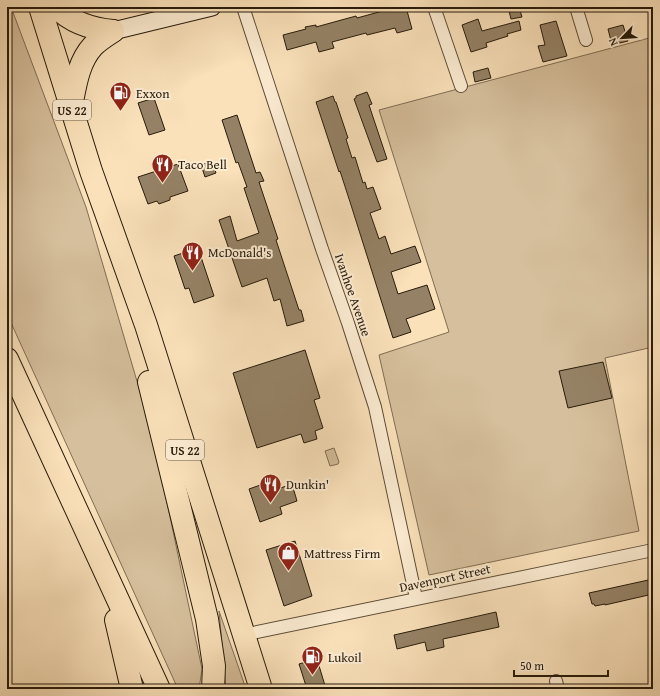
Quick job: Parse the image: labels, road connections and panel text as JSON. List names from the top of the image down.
{
  "streets": {
    "highway": ["US 22"],
    "street": ["Ivanhoe Avenue", "Davenport Street"]
  },
  "crossings": [
    ["US 22", "Davenport Street"],
    ["Ivanhoe Avenue", "Davenport Street"]
  ],
  "places": {
    "fuel station": ["Exxon", "Lukoil"],
    "restaurant": ["Taco Bell", "McDonald's", "Dunkin'"],
    "shop": ["Mattress Firm"]
  },
  "scale_bar": "50 m",
  "north": "bottom left"
}
